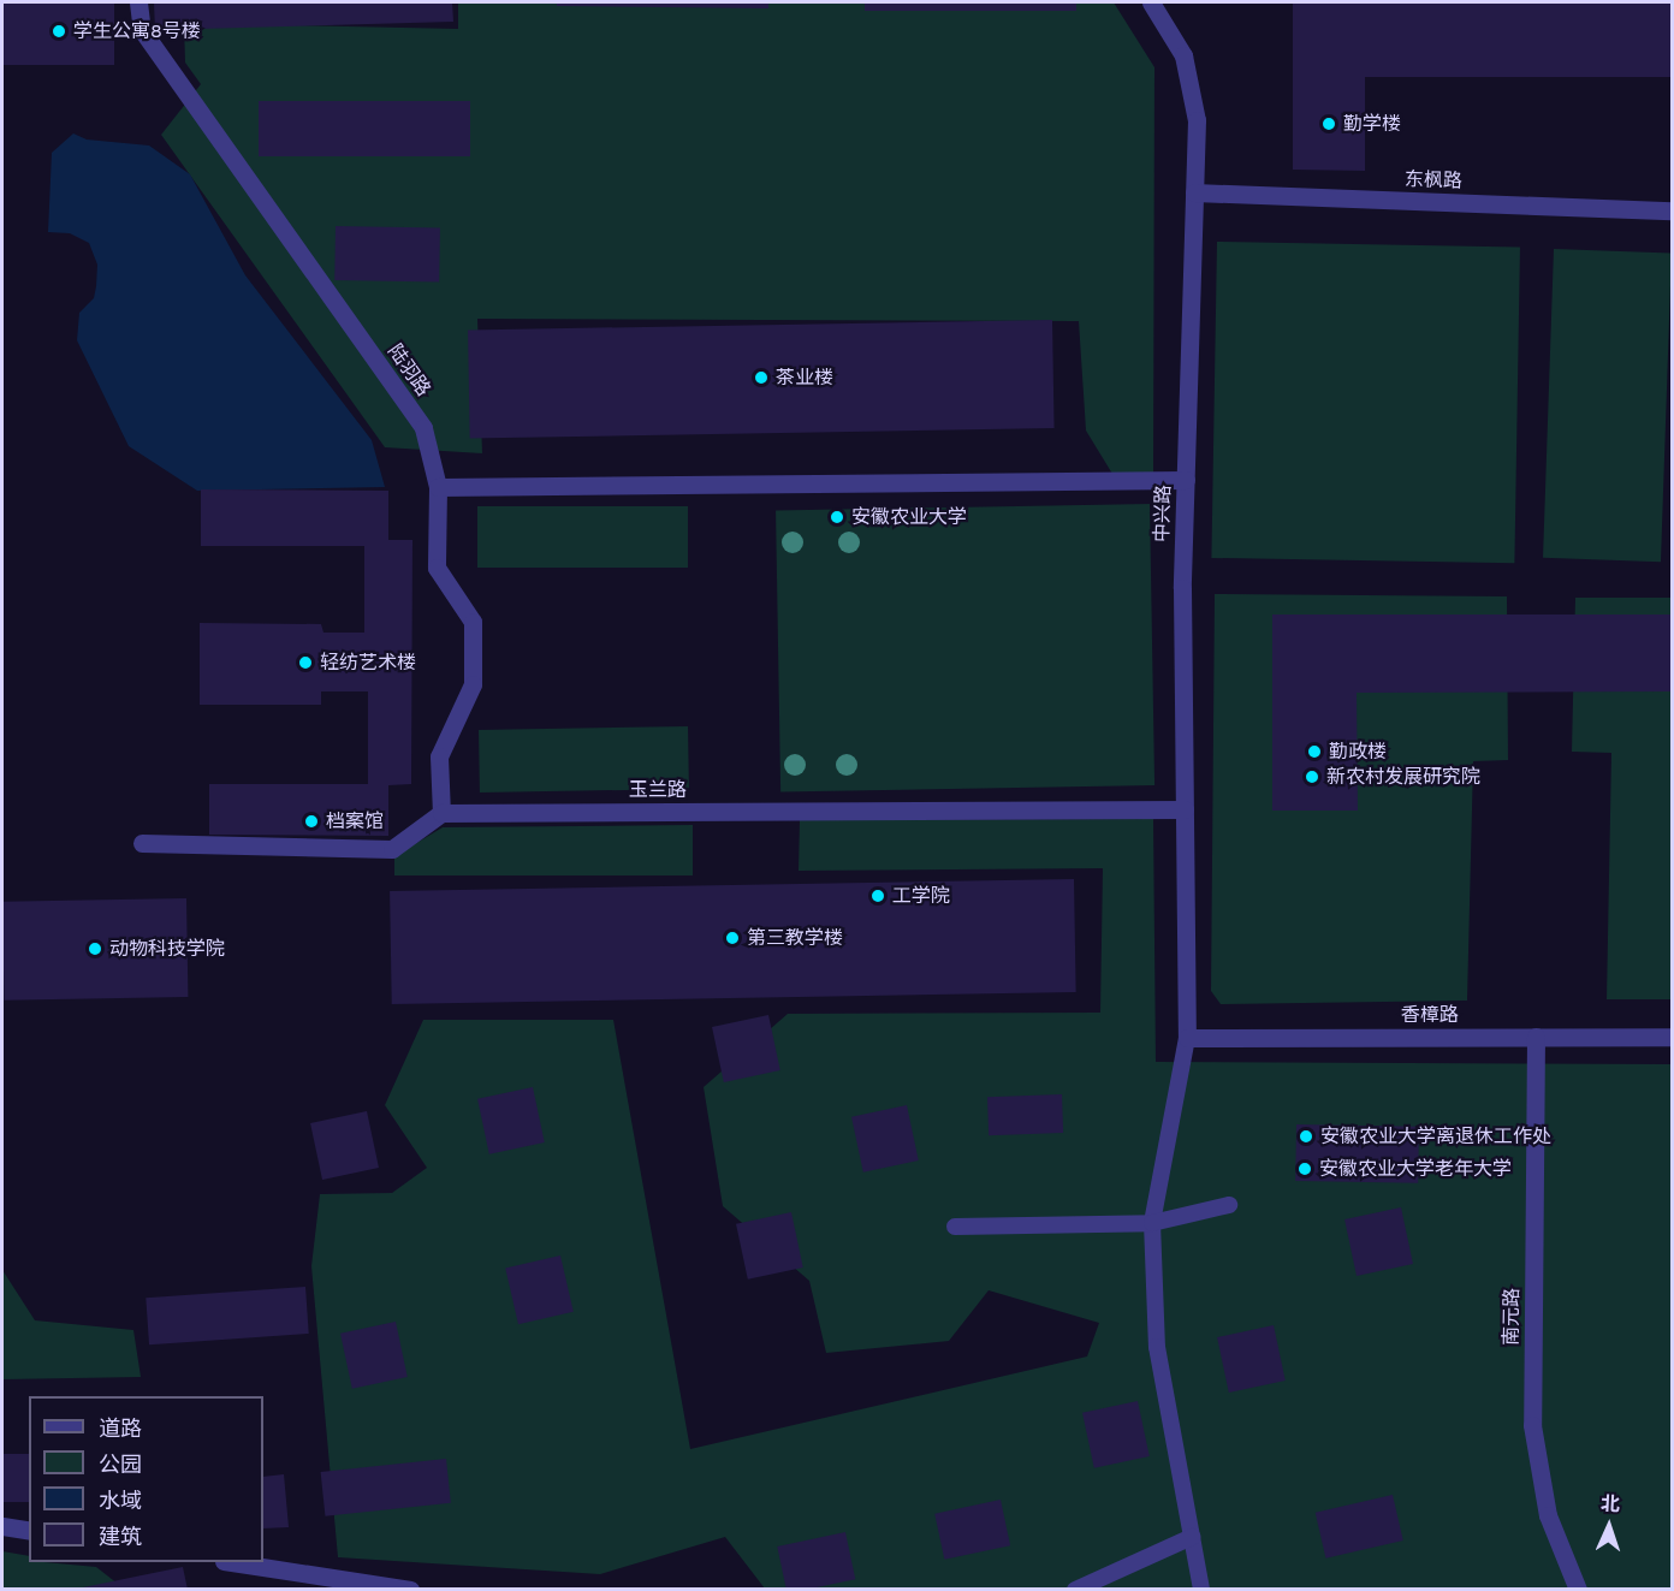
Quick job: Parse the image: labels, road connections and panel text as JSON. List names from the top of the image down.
{
  "streets": {
    "street": [
      "东枫路",
      "陆羽路",
      "中兴路",
      "玉兰路",
      "香樟路",
      "南元路"
    ]
  },
  "crossings": [
    ["东枫路", "中兴路"],
    ["陆羽路", "玉兰路"],
    ["中兴路", "玉兰路"],
    ["中兴路", "香樟路"],
    ["香樟路", "南元路"]
  ],
  "places": [
    "学生公寓8号楼",
    "勤学楼",
    "茶业楼",
    "安徽农业大学",
    "轻纺艺术楼",
    "勤政楼",
    "新农村发展研究院",
    "档案馆",
    "工学院",
    "第三教学楼",
    "动物科技学院",
    "安徽农业大学离退休工作处",
    "安徽农业大学老年大学"
  ],
  "legend": [
    "道路",
    "公园",
    "水域",
    "建筑"
  ],
  "north": "top"
}
